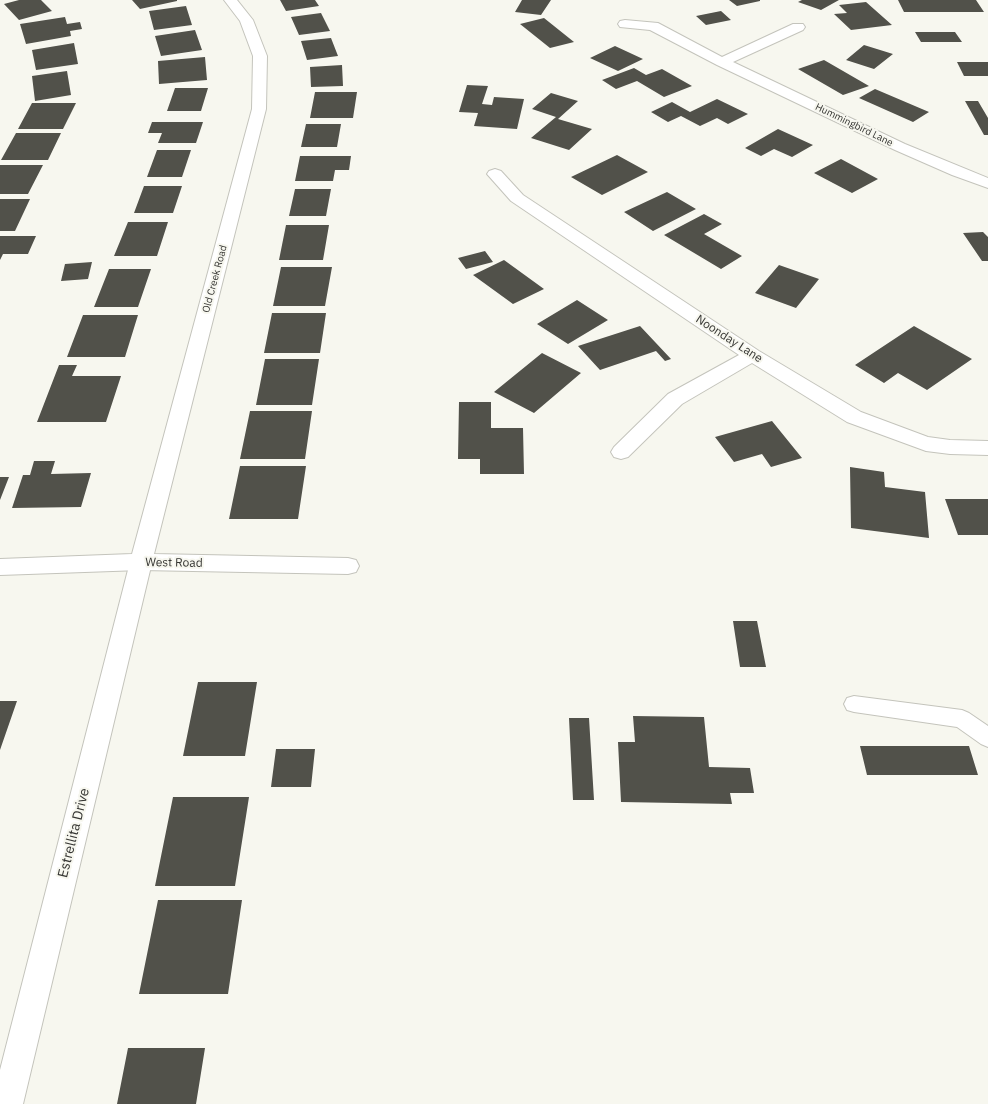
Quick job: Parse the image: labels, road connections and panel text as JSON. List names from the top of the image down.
{
  "streets": {
    "street": [
      "Hummingbird Lane",
      "Old Creek Road",
      "Noonday Lane",
      "West Road",
      "Estrellita Drive"
    ]
  },
  "crossings": [
    ["Old Creek Road", "West Road"],
    ["Old Creek Road", "Estrellita Drive"],
    ["West Road", "Estrellita Drive"]
  ]
}
